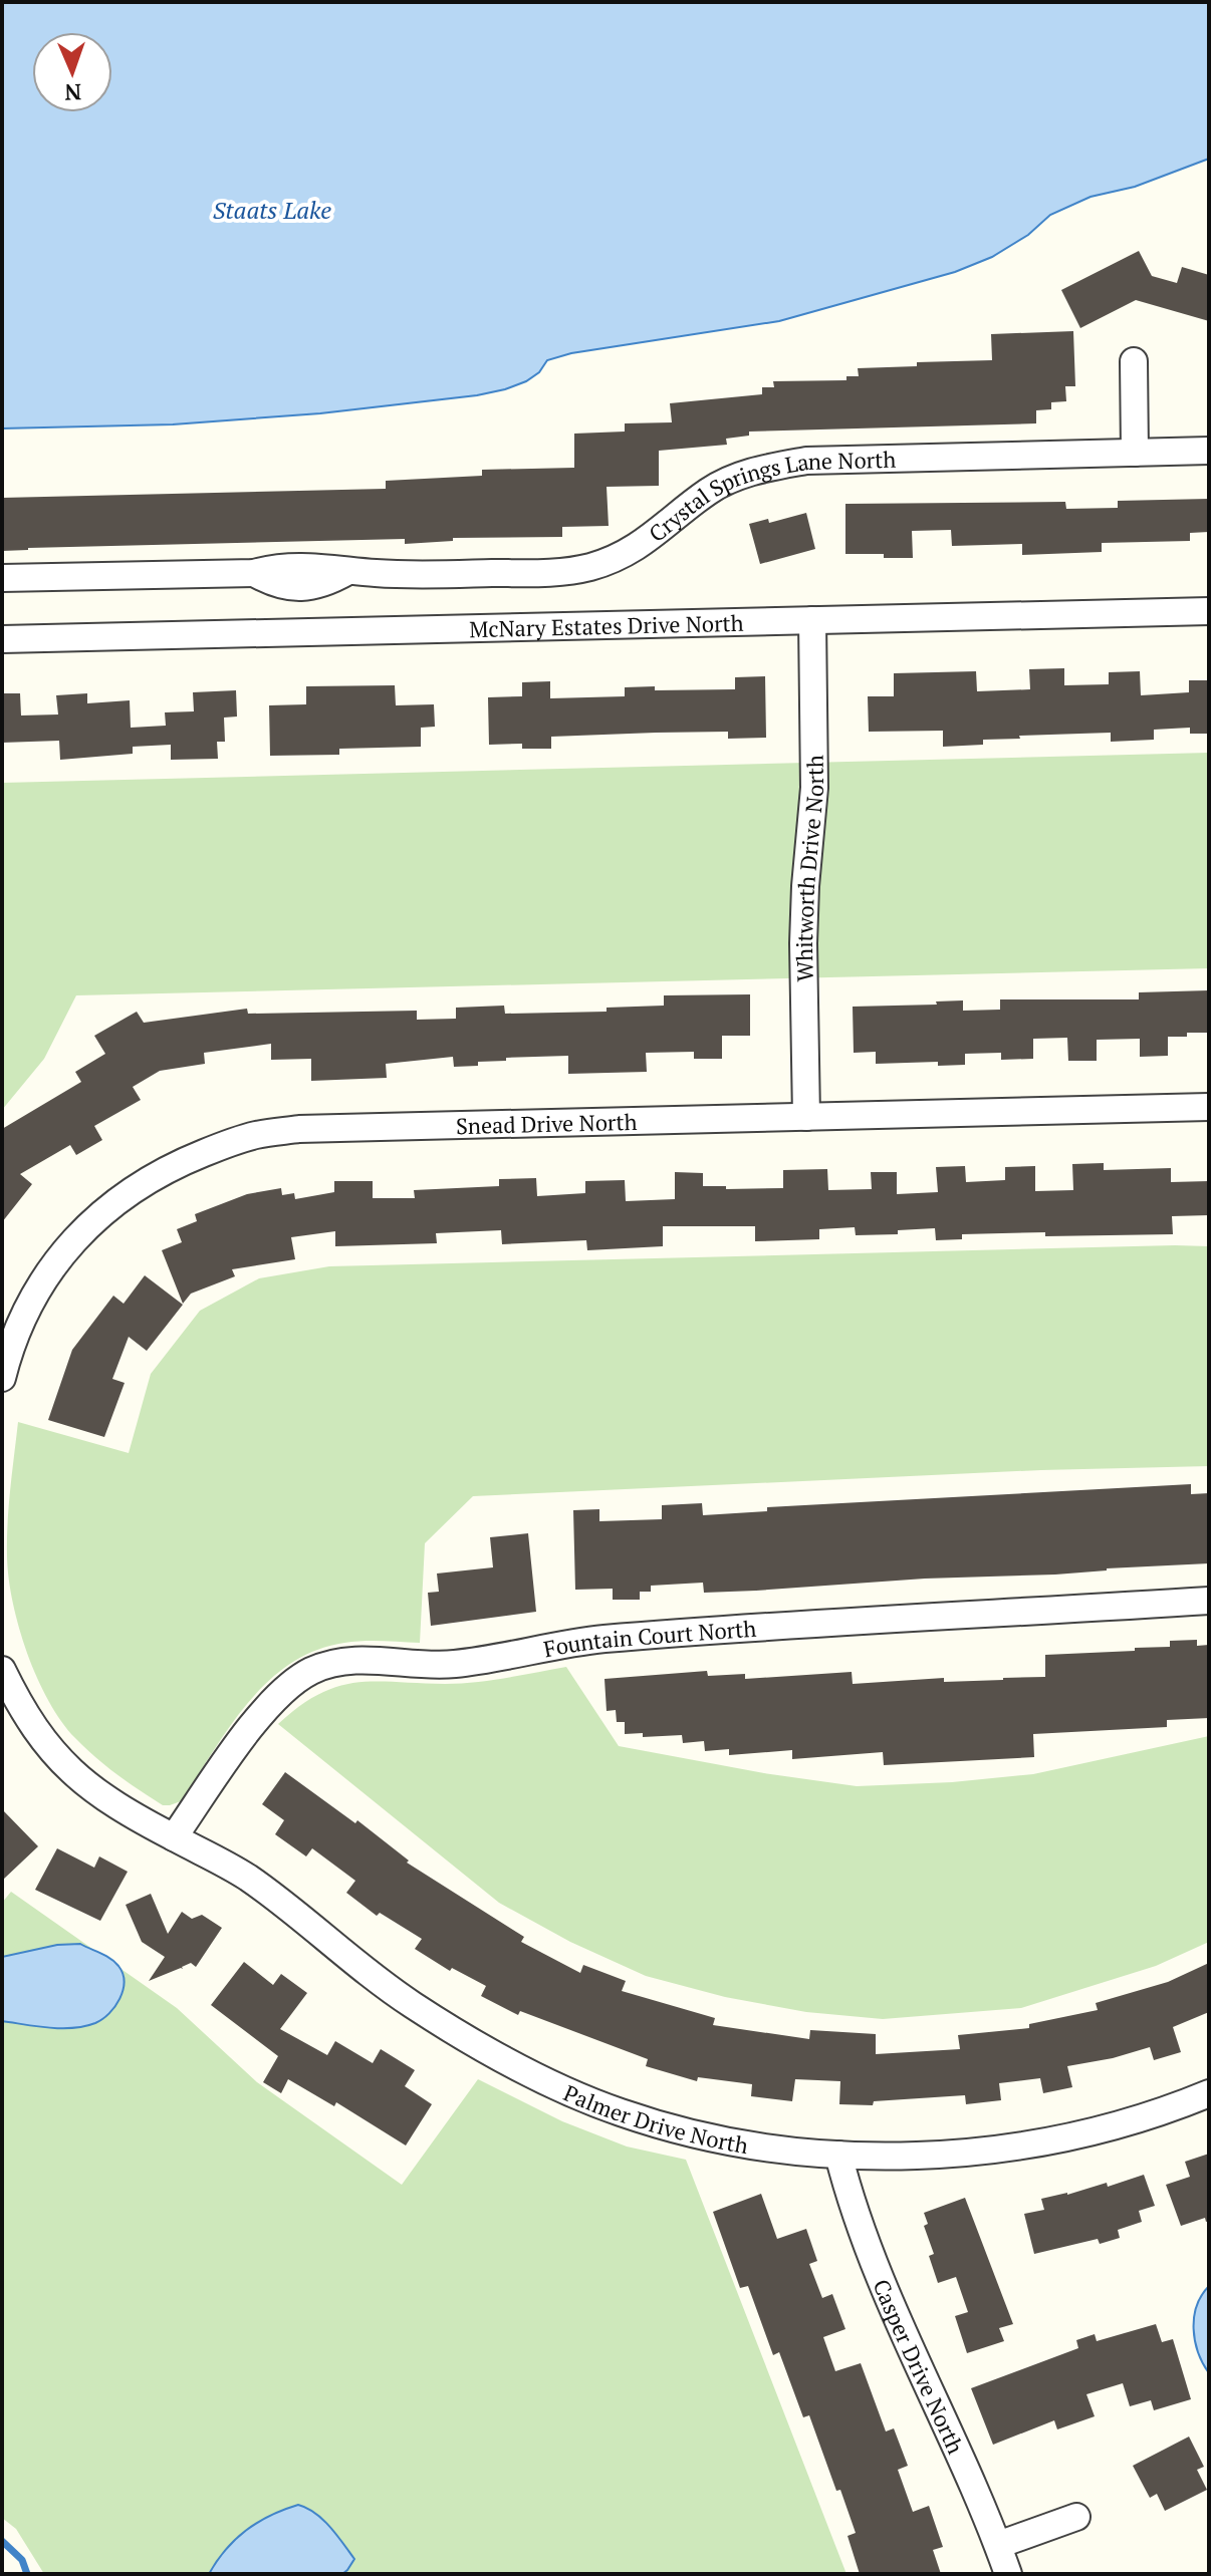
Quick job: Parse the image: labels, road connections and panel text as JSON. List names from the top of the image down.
{
  "streets": {
    "street": [
      "Crystal Springs Lane North",
      "McNary Estates Drive North",
      "Whitworth Drive North",
      "Snead Drive North",
      "Fountain Court North",
      "Palmer Drive North",
      "Casper Drive North"
    ]
  },
  "crossings": [
    ["McNary Estates Drive North", "Whitworth Drive North"],
    ["Whitworth Drive North", "Snead Drive North"],
    ["Fountain Court North", "Palmer Drive North"],
    ["Palmer Drive North", "Casper Drive North"]
  ],
  "water": ["Staats Lake"],
  "north": "bottom"
}
